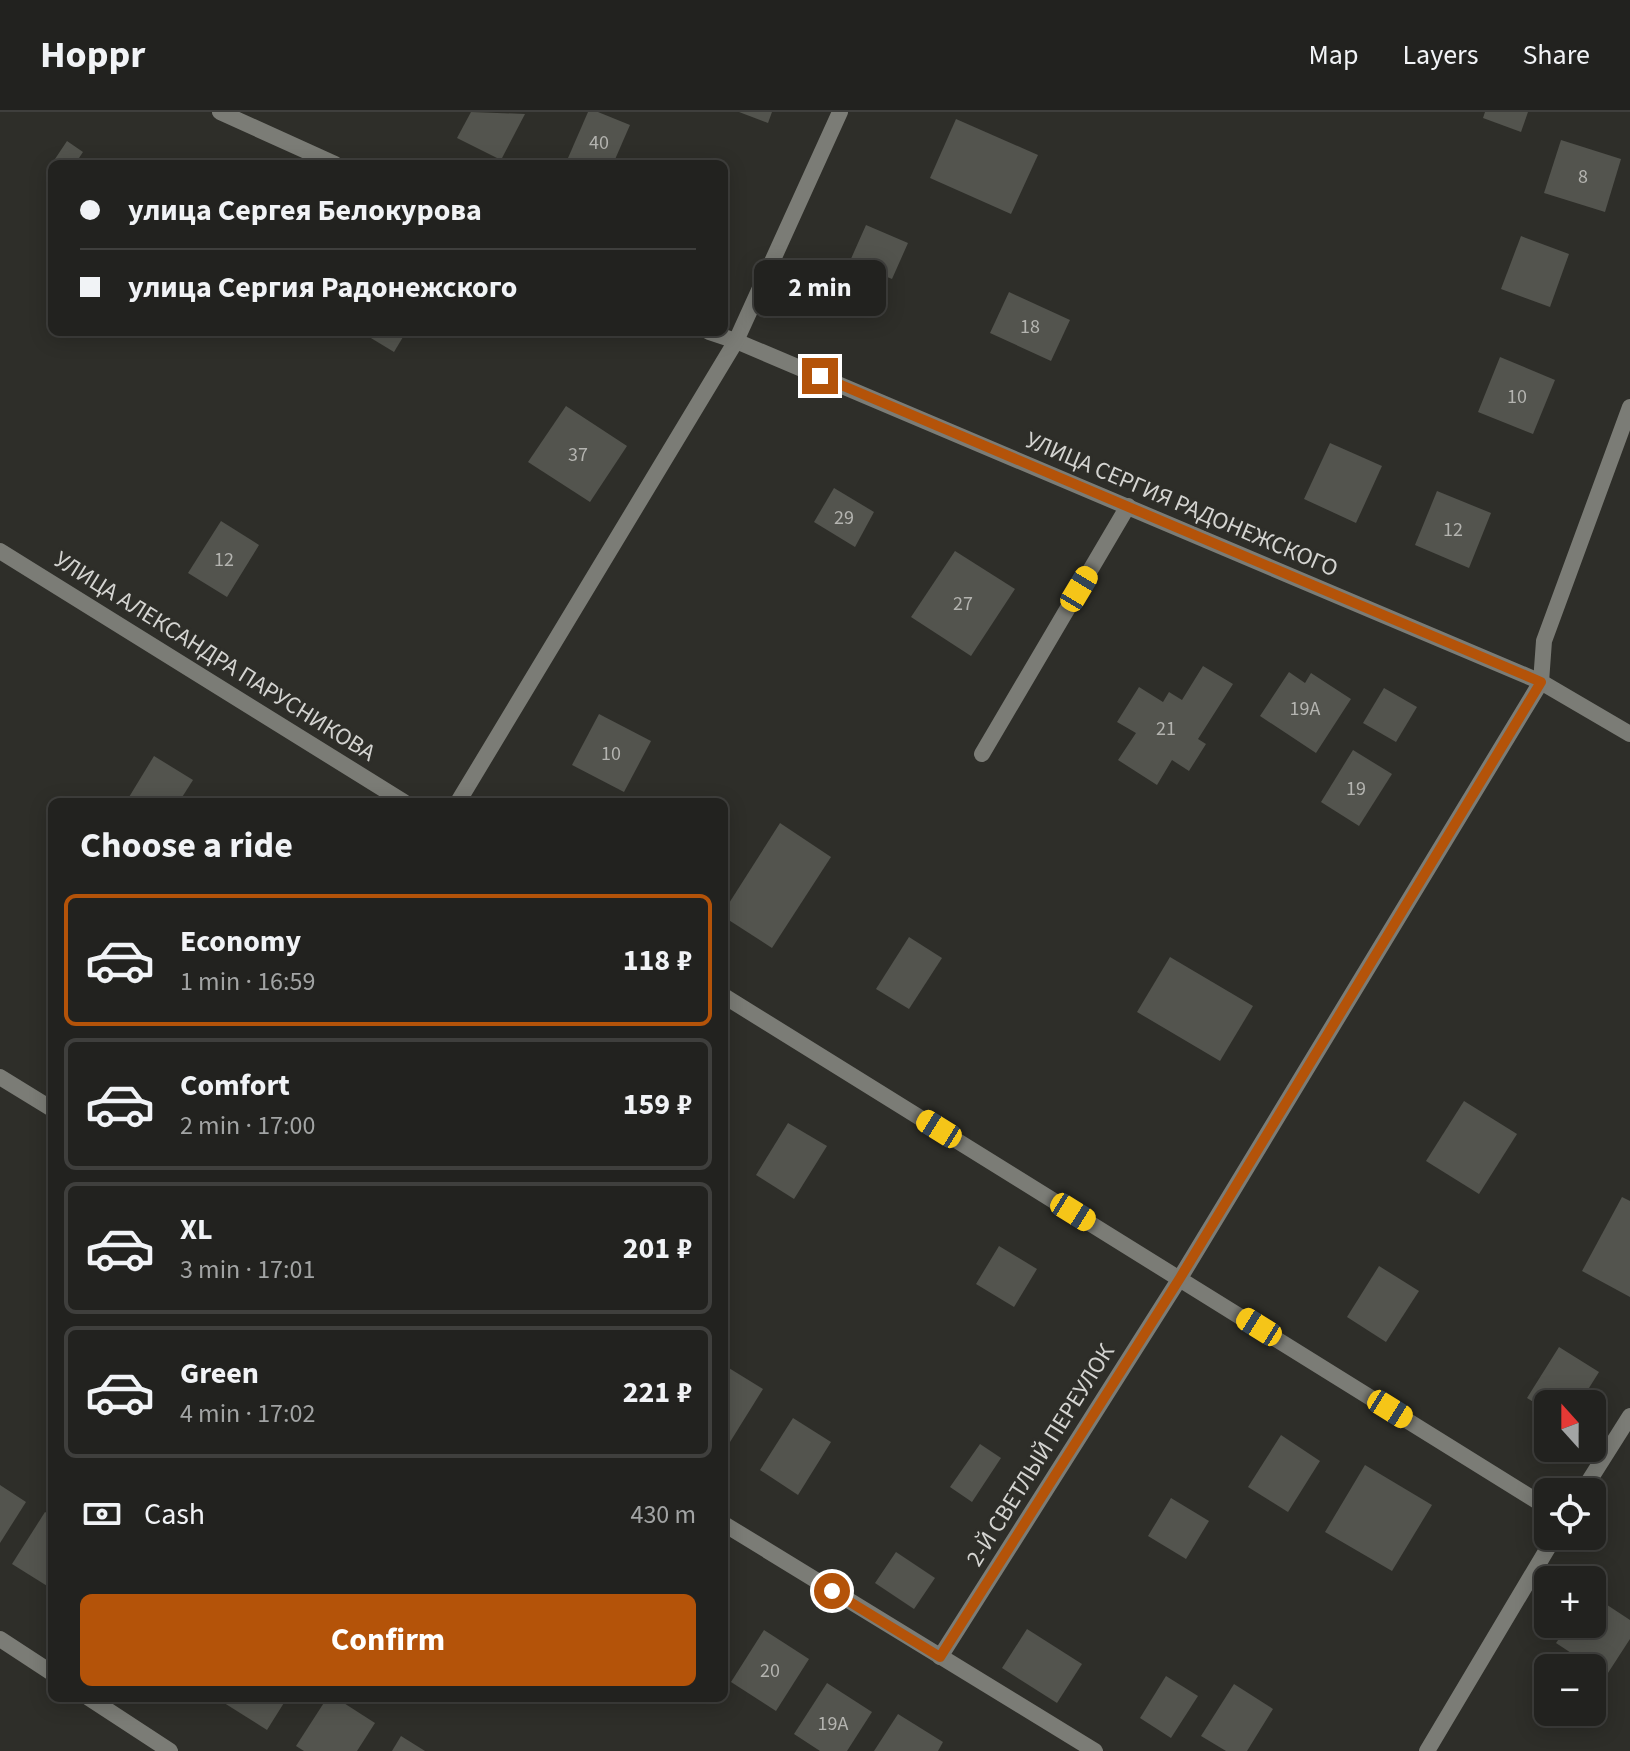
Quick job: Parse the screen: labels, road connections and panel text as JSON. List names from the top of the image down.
{
  "streets": {
    "street": ["УЛИЦА СЕРГИЯ РАДОНЕЖСКОГО", "УЛИЦА АЛЕКСАНДРА ПАРУСНИКОВА", "2-Й СВЕТЛЫЙ ПЕРЕУЛОК"]
  },
  "crossings": [
    ["УЛИЦА СЕРГИЯ РАДОНЕЖСКОГО", "2-Й СВЕТЛЫЙ ПЕРЕУЛОК"]
  ],
  "house_numbers": [
    "40",
    "8",
    "18",
    "10",
    "37",
    "29",
    "12",
    "12",
    "27",
    "19А",
    "21",
    "10",
    "19",
    "20",
    "19А"
  ],
  "north": "top",
  "page": {
    "header": "Hoppr",
    "nav": ["Map", "Layers", "Share"],
    "banner": ["улица Сергея Белокурова", "улица Сергия Радонежского"],
    "bubble": "2 min",
    "heading": "Choose a ride",
    "list": [
      {
        "name": "Economy",
        "note": "1 min · 16:59",
        "value": "118 ₽"
      },
      {
        "name": "Comfort",
        "note": "2 min · 17:00",
        "value": "159 ₽"
      },
      {
        "name": "XL",
        "note": "3 min · 17:01",
        "value": "201 ₽"
      },
      {
        "name": "Green",
        "note": "4 min · 17:02",
        "value": "221 ₽"
      }
    ],
    "map_buttons": ["+", "−"],
    "pay": ["Cash", "430 m"],
    "buttons": "Confirm"
  }
}
